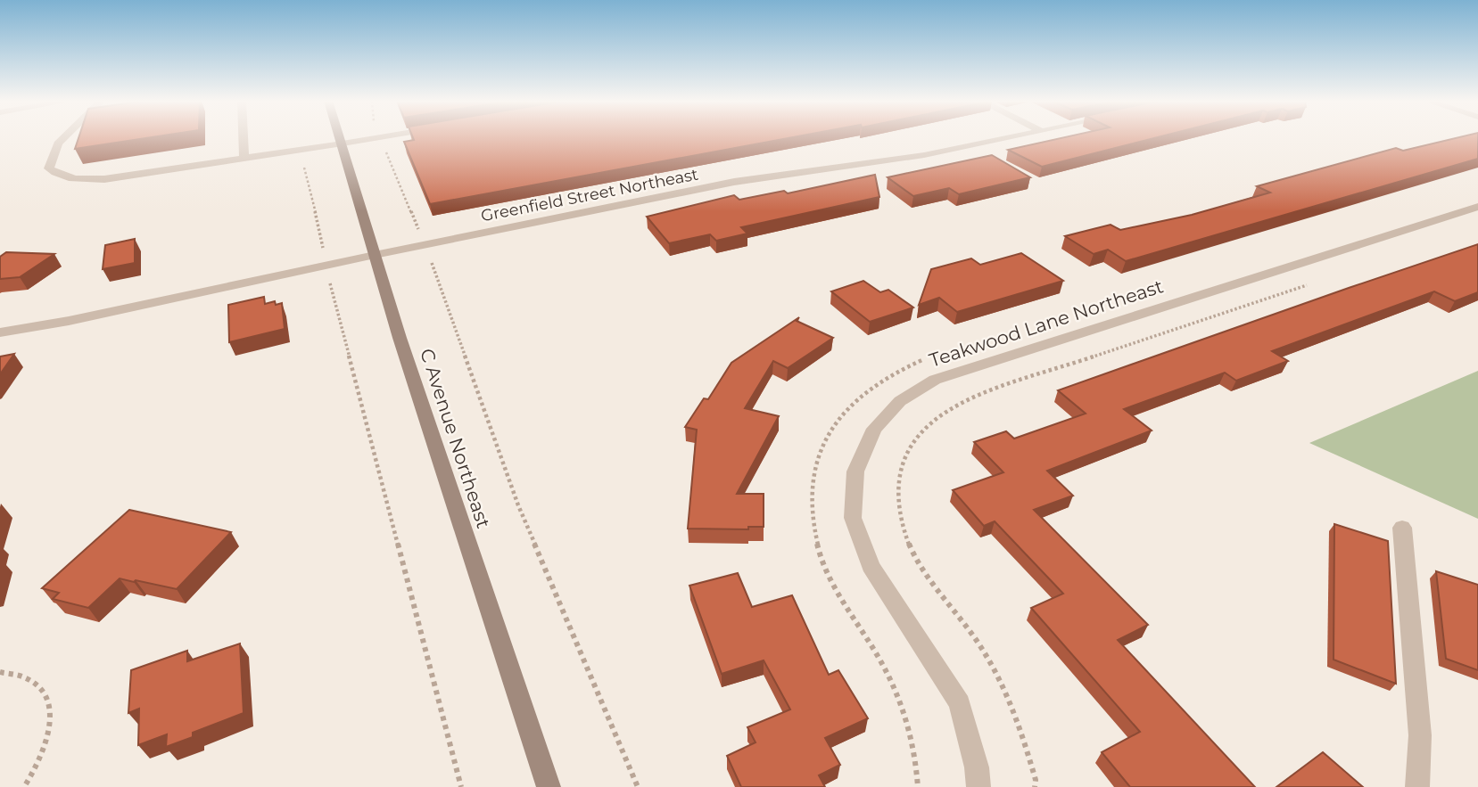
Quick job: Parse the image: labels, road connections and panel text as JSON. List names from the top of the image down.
{
  "streets": {
    "main road": ["C Avenue Northeast"],
    "street": ["Greenfield Street Northeast", "Teakwood Lane Northeast"]
  },
  "crossings": [
    ["Greenfield Street Northeast", "C Avenue Northeast"]
  ]
}
